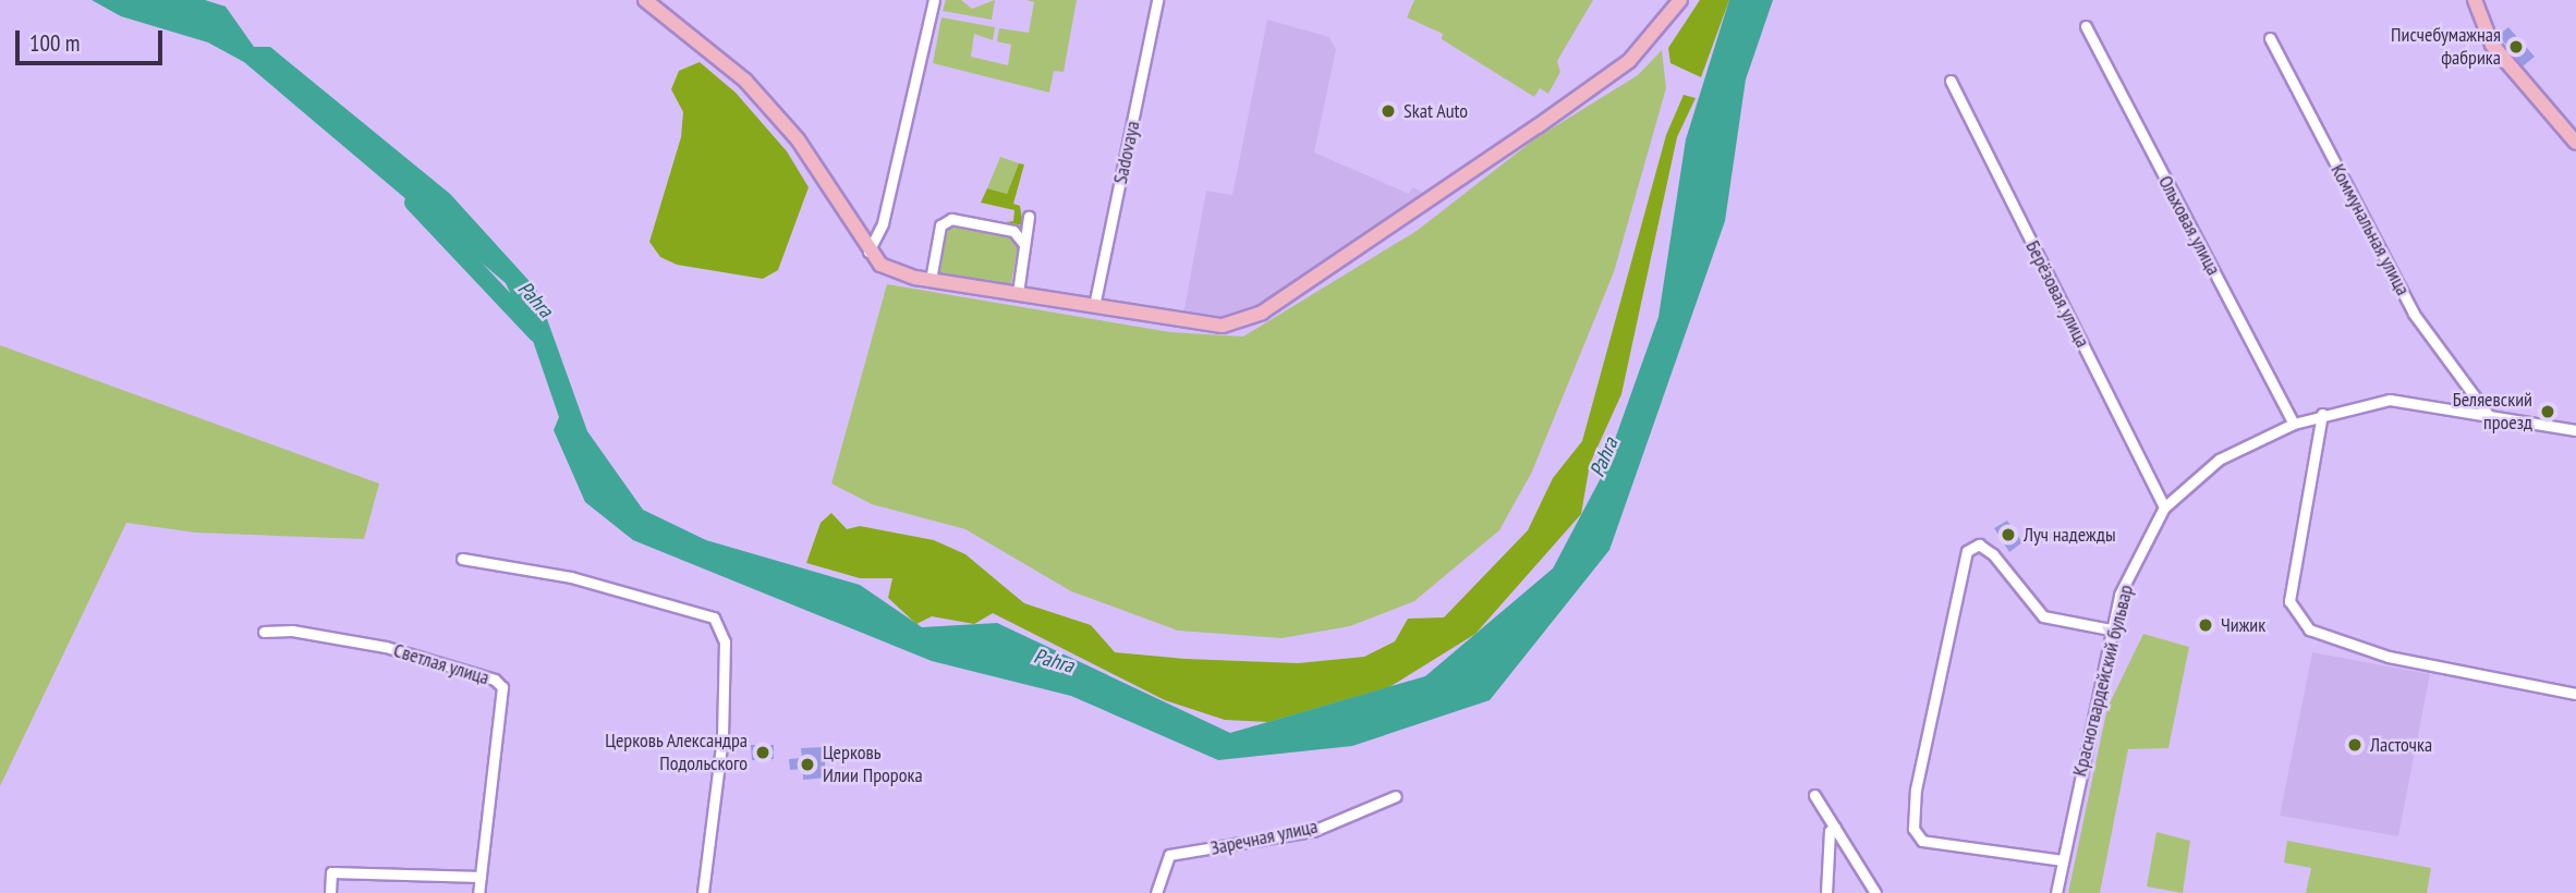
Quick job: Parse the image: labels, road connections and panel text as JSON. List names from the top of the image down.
{
  "streets": {
    "street": [
      "Sadovaya",
      "Ольховая улица",
      "Коммунальная улица",
      "Берёзовая улица",
      "Светлая улица",
      "Красногвардейский бульвар",
      "Заречная улица"
    ]
  },
  "crossings": [
    ["Ольховая улица", "Красногвардейский бульвар"],
    ["Коммунальная улица", "Красногвардейский бульвар"],
    ["Берёзовая улица", "Красногвардейский бульвар"]
  ],
  "water": ["Pahra"],
  "places": [
    "Писчебумажная фабрика",
    "Skat Auto",
    "Беляевский проезд",
    "Луч надежды",
    "Чижик",
    "Ласточка",
    "Церковь Александра Подольского",
    "Церковь Илии Пророка"
  ],
  "scale_bar": "100 m"
}
